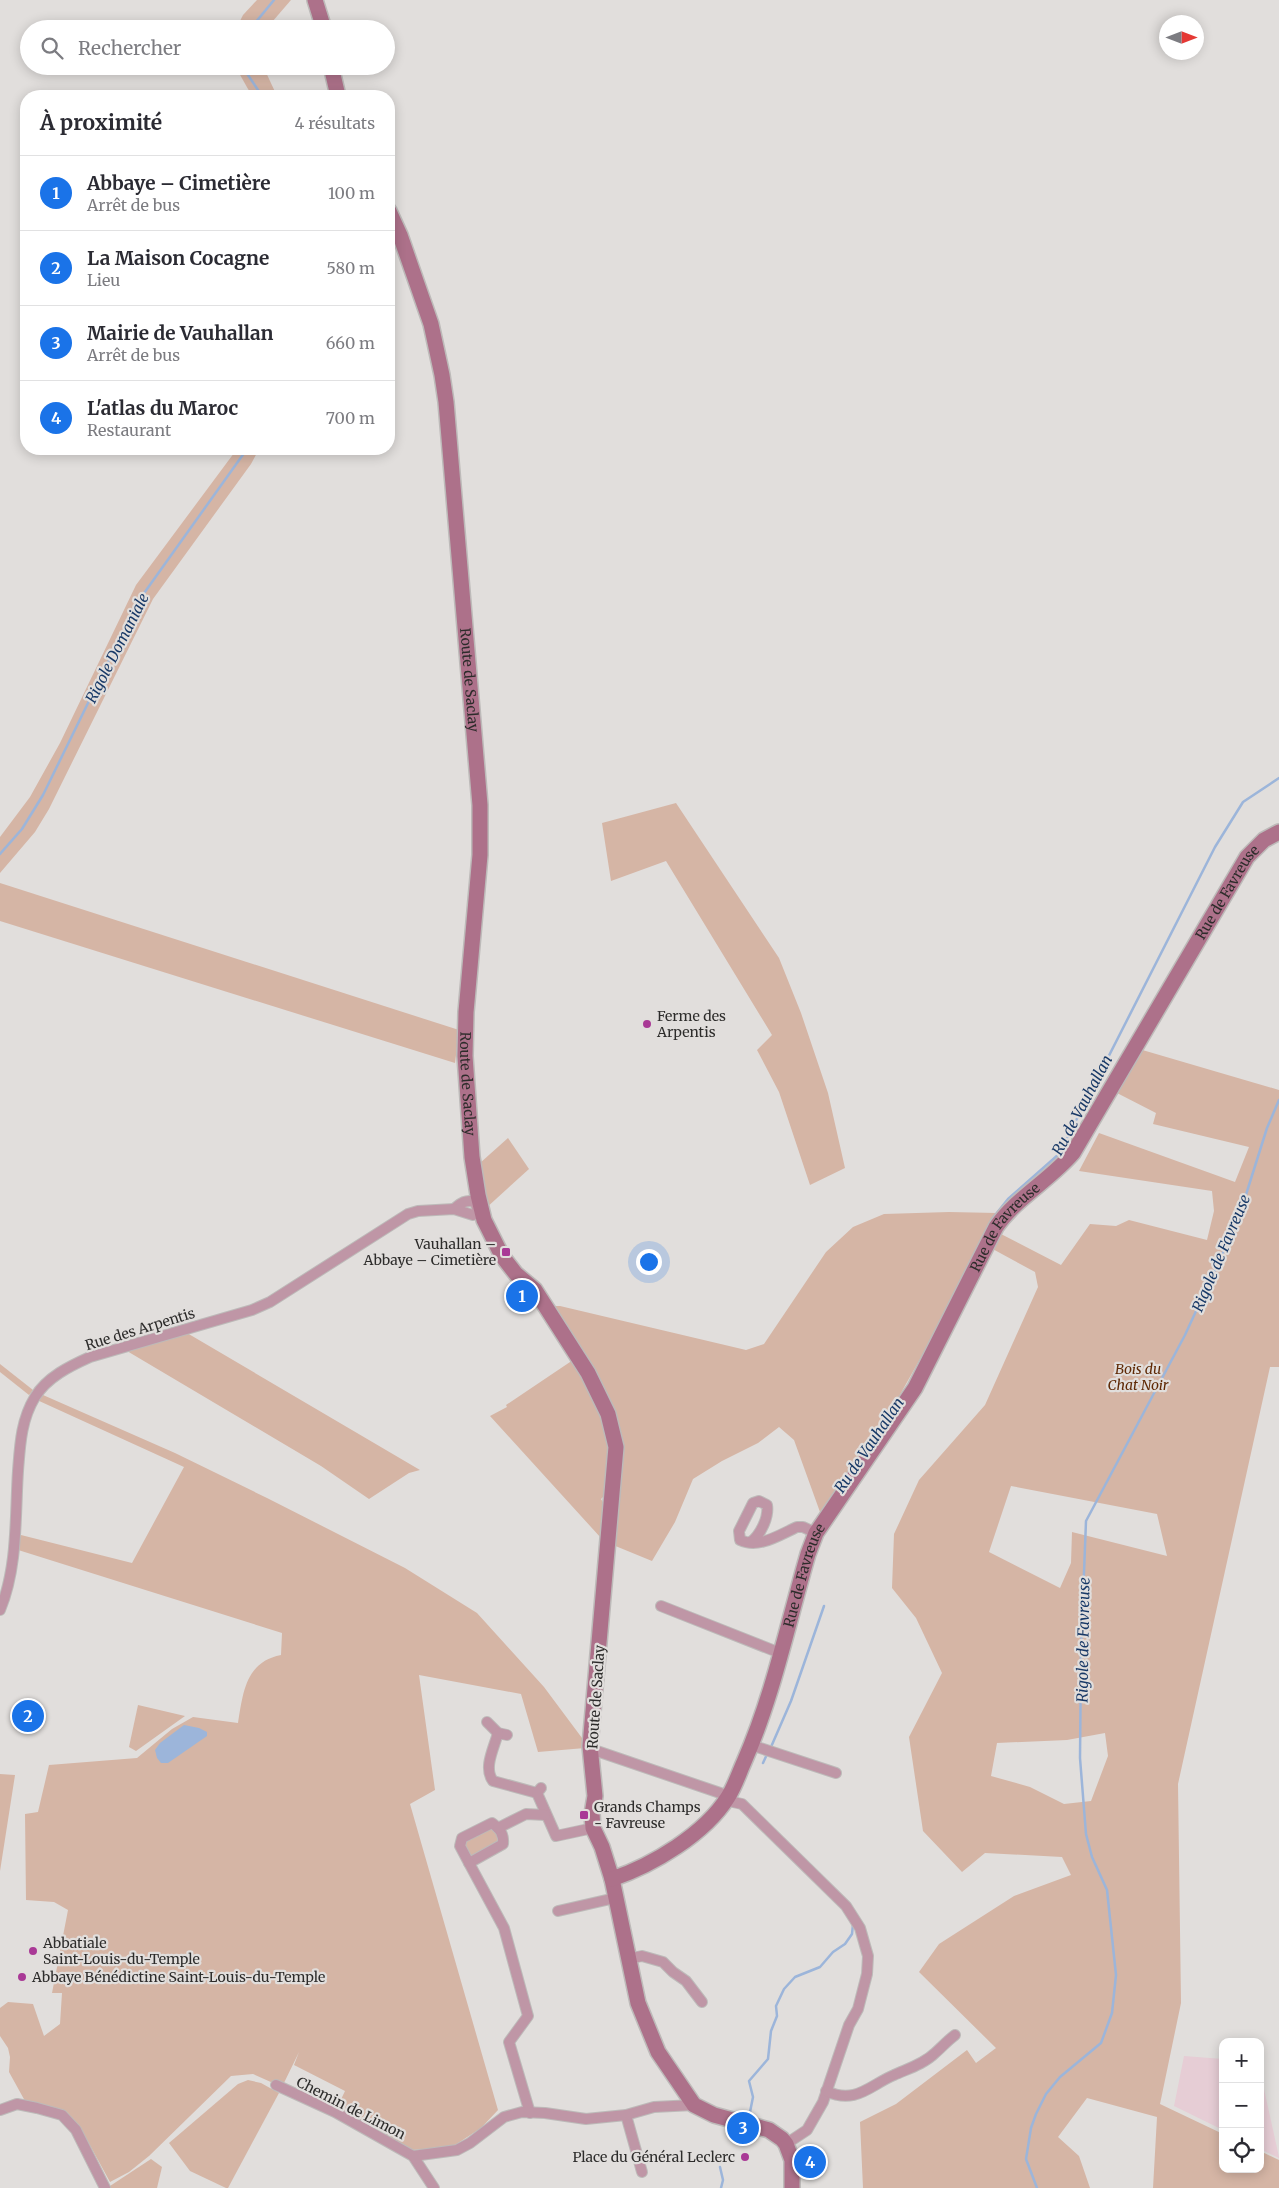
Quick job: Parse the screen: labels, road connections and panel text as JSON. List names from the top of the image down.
{
  "streets": {
    "main road": ["Route de Saclay", "Rue de Favreuse"],
    "street": ["Rue des Arpentis", "Chemin de Limon"]
  },
  "crossings": [
    ["Route de Saclay", "Rue de Favreuse"],
    ["Route de Saclay", "Rue des Arpentis"]
  ],
  "water": ["Rigole Domaniale", "Ru de Vauhallan", "Rigole de Favreuse"],
  "parks": ["Bois du Chat Noir"],
  "places": {
    "other": [
      "Ferme des Arpentis",
      "Abbatiale Saint-Louis-du-Temple",
      "Abbaye Bénédictine Saint-Louis-du-Temple",
      "Place du Général Leclerc"
    ],
    "transit": ["Vauhallan – Abbaye – Cimetière", "Grands Champs - Favreuse"]
  },
  "north": "right",
  "page": {
    "search": "Rechercher",
    "heading": ["À proximité", "4 résultats"],
    "list": [
      {
        "mark": "1",
        "name": "Abbaye – Cimetière",
        "note": "Arrêt de bus",
        "value": "100 m"
      },
      {
        "mark": "2",
        "name": "La Maison Cocagne",
        "note": "Lieu",
        "value": "580 m"
      },
      {
        "mark": "3",
        "name": "Mairie de Vauhallan",
        "note": "Arrêt de bus",
        "value": "660 m"
      },
      {
        "mark": "4",
        "name": "L'atlas du Maroc",
        "note": "Restaurant",
        "value": "700 m"
      }
    ],
    "pins": [
      "1",
      "2",
      "3",
      "4"
    ],
    "map_buttons": ["+", "−"]
  }
}
